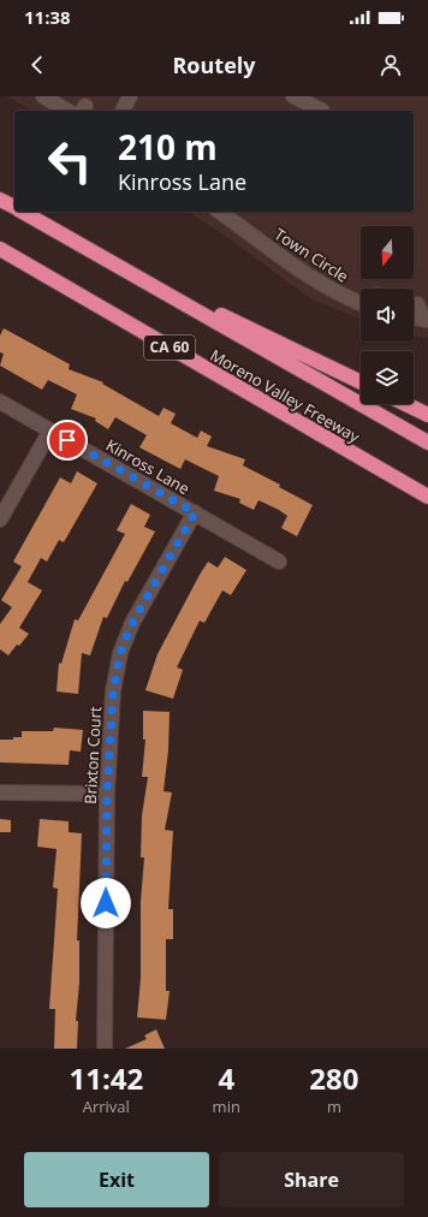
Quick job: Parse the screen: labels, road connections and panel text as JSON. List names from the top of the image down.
{
  "streets": {
    "highway": ["CA 60", "Moreno Valley Freeway"],
    "street": ["Town Circle", "Kinross Lane", "Brixton Court"]
  },
  "crossings": [
    ["Kinross Lane", "Brixton Court"]
  ],
  "north": "bottom",
  "page": {
    "status": "11:38",
    "header": "Routely",
    "turn": ["210 m", "Kinross Lane"],
    "eta": [
      "11:42",
      "Arrival",
      "4",
      "min",
      "280",
      "m"
    ],
    "buttons": ["Exit", "Share"]
  }
}
